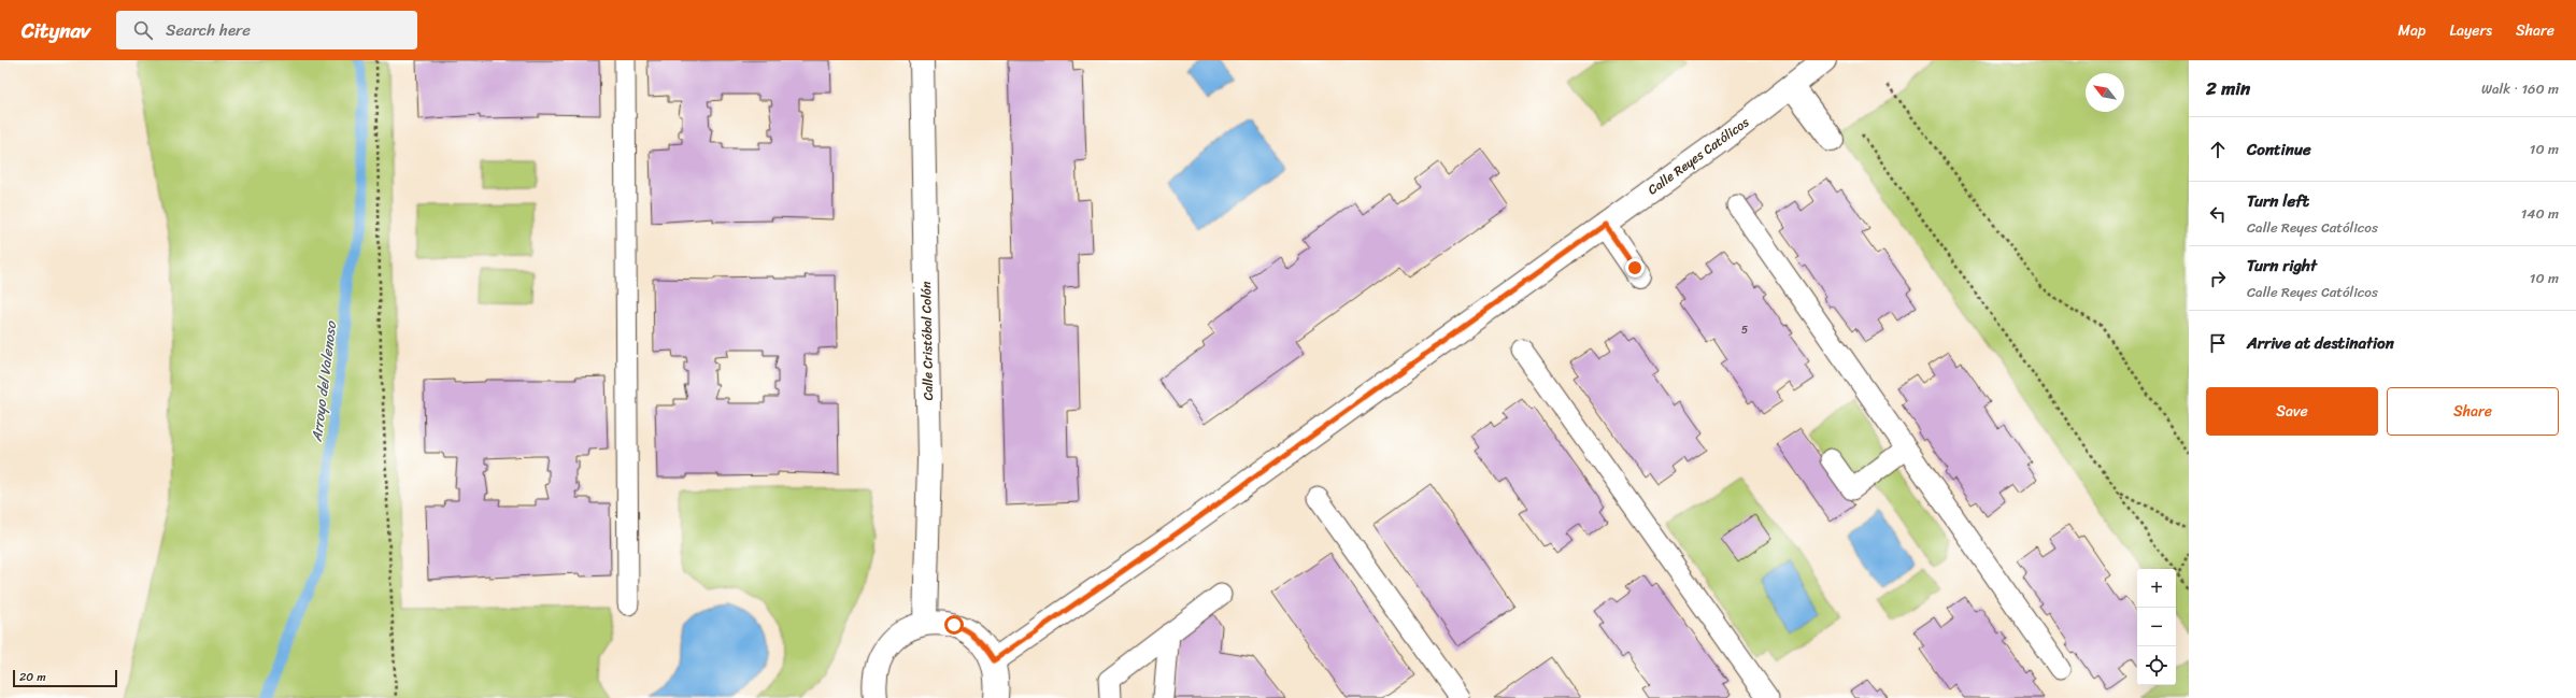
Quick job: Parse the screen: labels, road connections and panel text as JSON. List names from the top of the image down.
{
  "streets": {
    "street": ["Calle Reyes Católicos", "Calle Cristóbal Colón"]
  },
  "water": ["Arroyo del Valenoso"],
  "house_numbers": ["5"],
  "scale_bar": "20 m",
  "north": "top left",
  "page": {
    "header": "Citynav",
    "search": "Search here",
    "nav": ["Map", "Layers", "Share"],
    "heading": ["2 min", "Walk · 160 m"],
    "list": [
      ["Continue", "10 m"],
      ["Turn left", "Calle Reyes Católicos", "140 m"],
      ["Turn right", "Calle Reyes Católicos", "10 m"],
      "Arrive at destination"
    ],
    "buttons": ["Save", "Share"],
    "map_buttons": ["+", "−"],
    "scale": "20 m"
  }
}
